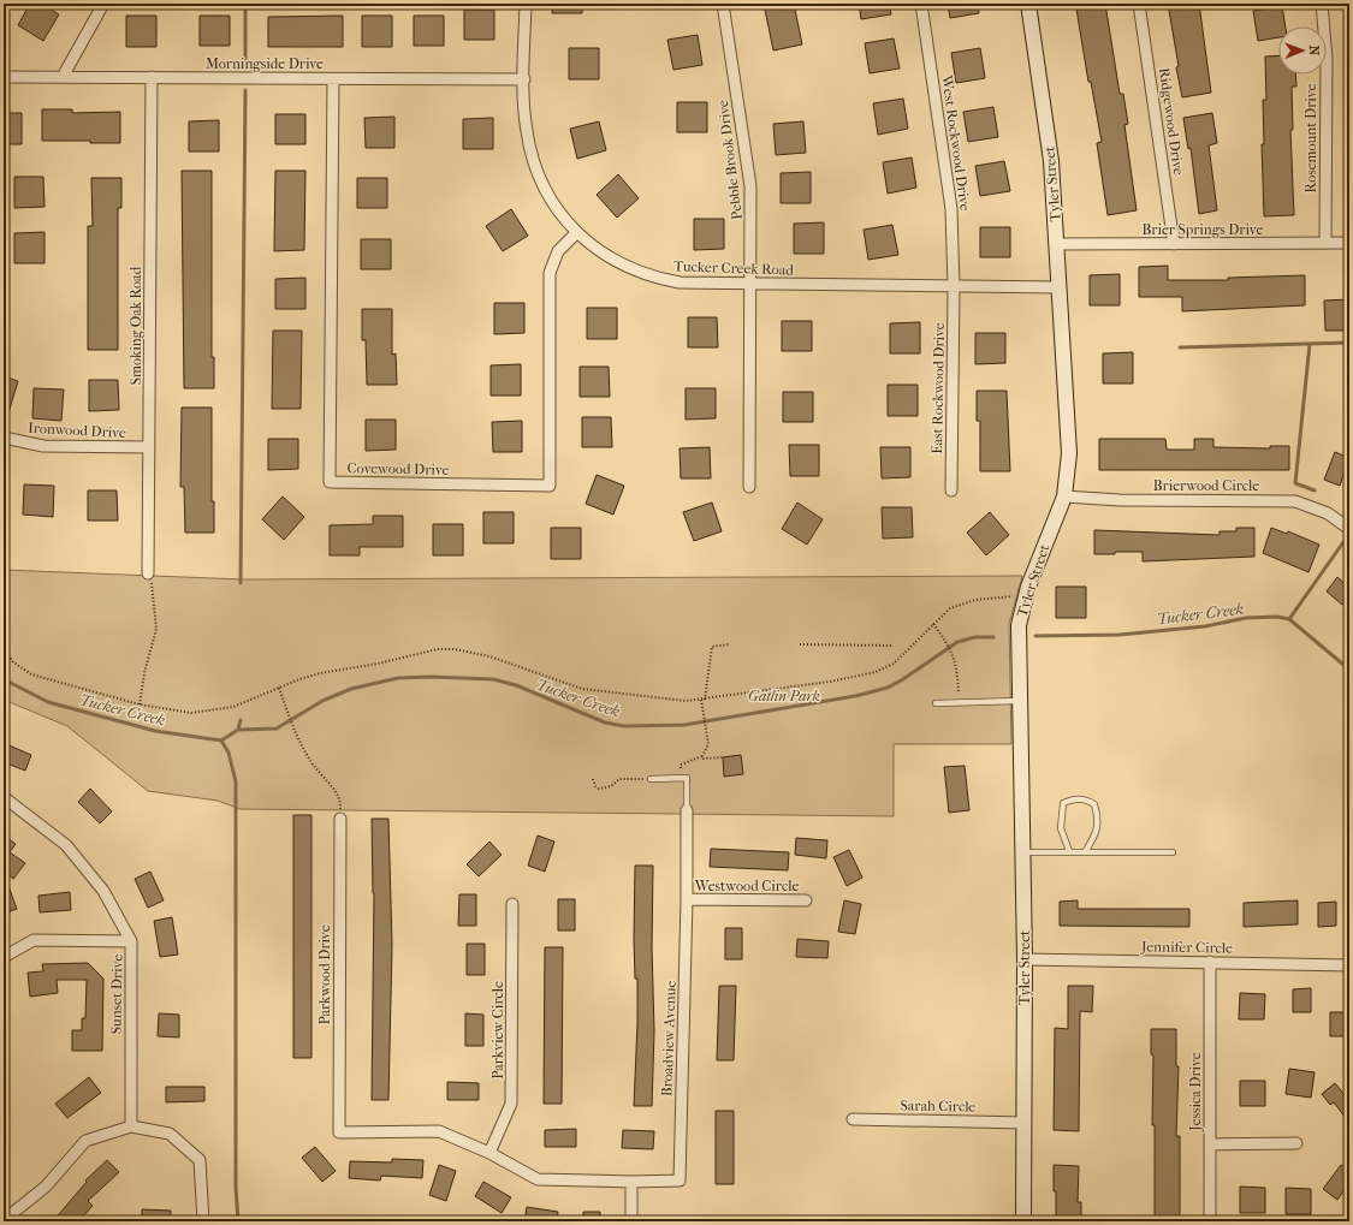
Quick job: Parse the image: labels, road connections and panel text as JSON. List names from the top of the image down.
{
  "streets": {
    "street": [
      "Morningside Drive",
      "Ridgewood Drive",
      "Rosemount Drive",
      "West Rockwood Drive",
      "Pebble Brook Drive",
      "Tyler Street",
      "Brier Springs Drive",
      "Tucker Creek Road",
      "Smoking Oak Road",
      "East Rockwood Drive",
      "Ironwood Drive",
      "Covewood Drive",
      "Brierwood Circle",
      "Westwood Circle",
      "Jennifer Circle",
      "Parkwood Drive",
      "Sunset Drive",
      "Parkview Circle",
      "Broadview Avenue",
      "Jessica Drive",
      "Sarah Circle"
    ]
  },
  "crossings": [
    ["Morningside Drive", "Tucker Creek Road"],
    ["Morningside Drive", "Smoking Oak Road"],
    ["Morningside Drive", "Covewood Drive"],
    ["Ridgewood Drive", "Brier Springs Drive"],
    ["Rosemount Drive", "Brier Springs Drive"],
    ["West Rockwood Drive", "Tucker Creek Road"],
    ["West Rockwood Drive", "East Rockwood Drive"],
    ["Pebble Brook Drive", "Tucker Creek Road"],
    ["Tyler Street", "Brier Springs Drive"],
    ["Tyler Street", "Tucker Creek Road"],
    ["Tyler Street", "Brierwood Circle"],
    ["Tyler Street", "Jennifer Circle"],
    ["Tyler Street", "Sarah Circle"],
    ["Tucker Creek Road", "East Rockwood Drive"],
    ["Tucker Creek Road", "Covewood Drive"],
    ["Smoking Oak Road", "Ironwood Drive"],
    ["Westwood Circle", "Broadview Avenue"],
    ["Jennifer Circle", "Jessica Drive"],
    ["Parkwood Drive", "Parkview Circle"]
  ],
  "water": ["Tucker Creek"],
  "parks": ["Gatlin Park"],
  "north": "right"
}
